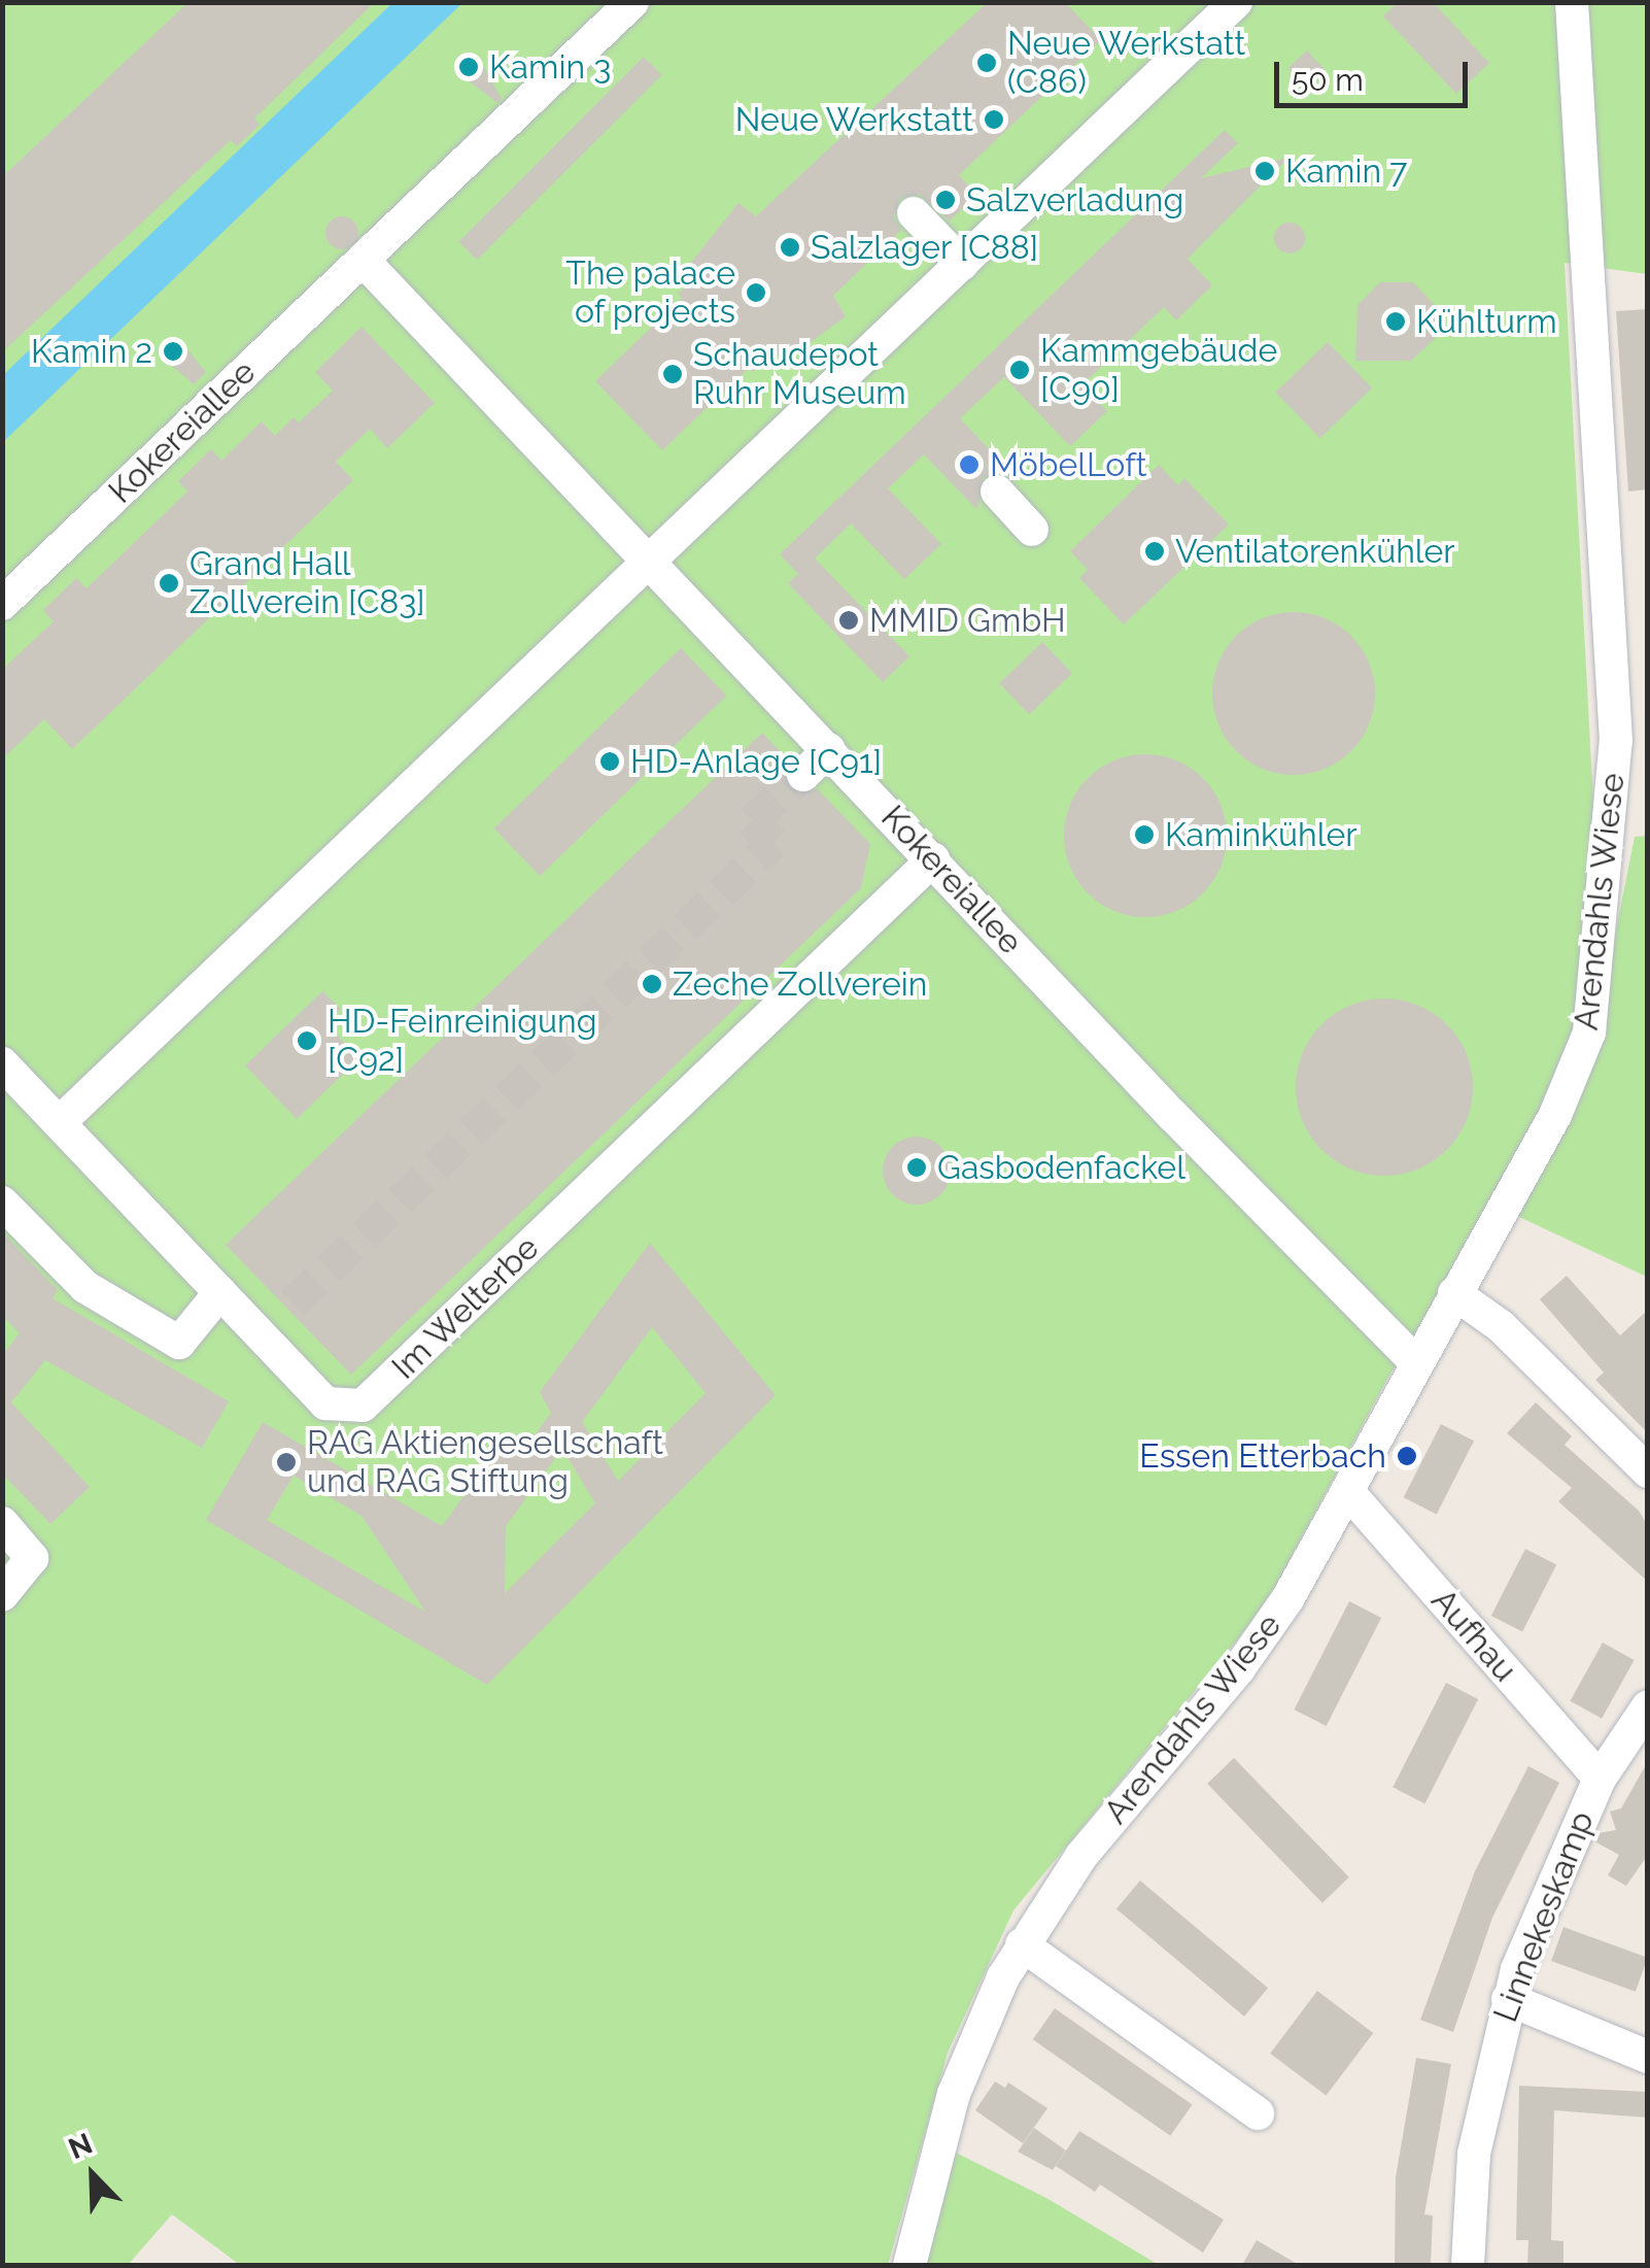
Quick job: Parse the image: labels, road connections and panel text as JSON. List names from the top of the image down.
{
  "streets": {
    "street": [
      "Kokereiallee",
      "Arendahls Wiese",
      "Im Welterbe",
      "Aufhau",
      "Linnekeskamp"
    ]
  },
  "crossings": [
    ["Kokereiallee", "Arendahls Wiese"],
    ["Kokereiallee", "Im Welterbe"],
    ["Arendahls Wiese", "Aufhau"],
    ["Aufhau", "Linnekeskamp"]
  ],
  "places": [
    "Neue Werkstatt (C86)",
    "Kamin 3",
    "Neue Werkstatt",
    "Kamin 7",
    "Salzverladung",
    "Salzlager [C88]",
    "The palace of projects",
    "Kühlturm",
    "Kamin 2",
    "Kammgebäude [C90]",
    "Schaudepot Ruhr Museum",
    "MöbelLoft",
    "Ventilatorenkühler",
    "Grand Hall Zollverein [C83]",
    "MMID GmbH",
    "HD-Anlage [C91]",
    "Kaminkühler",
    "Zeche Zollverein",
    "HD-Feinreinigung [C92]",
    "Gasbodenfackel",
    "Essen Etterbach",
    "RAG Aktiengesellschaft und RAG Stiftung"
  ],
  "scale_bar": "50 m",
  "north": "top left"
}
